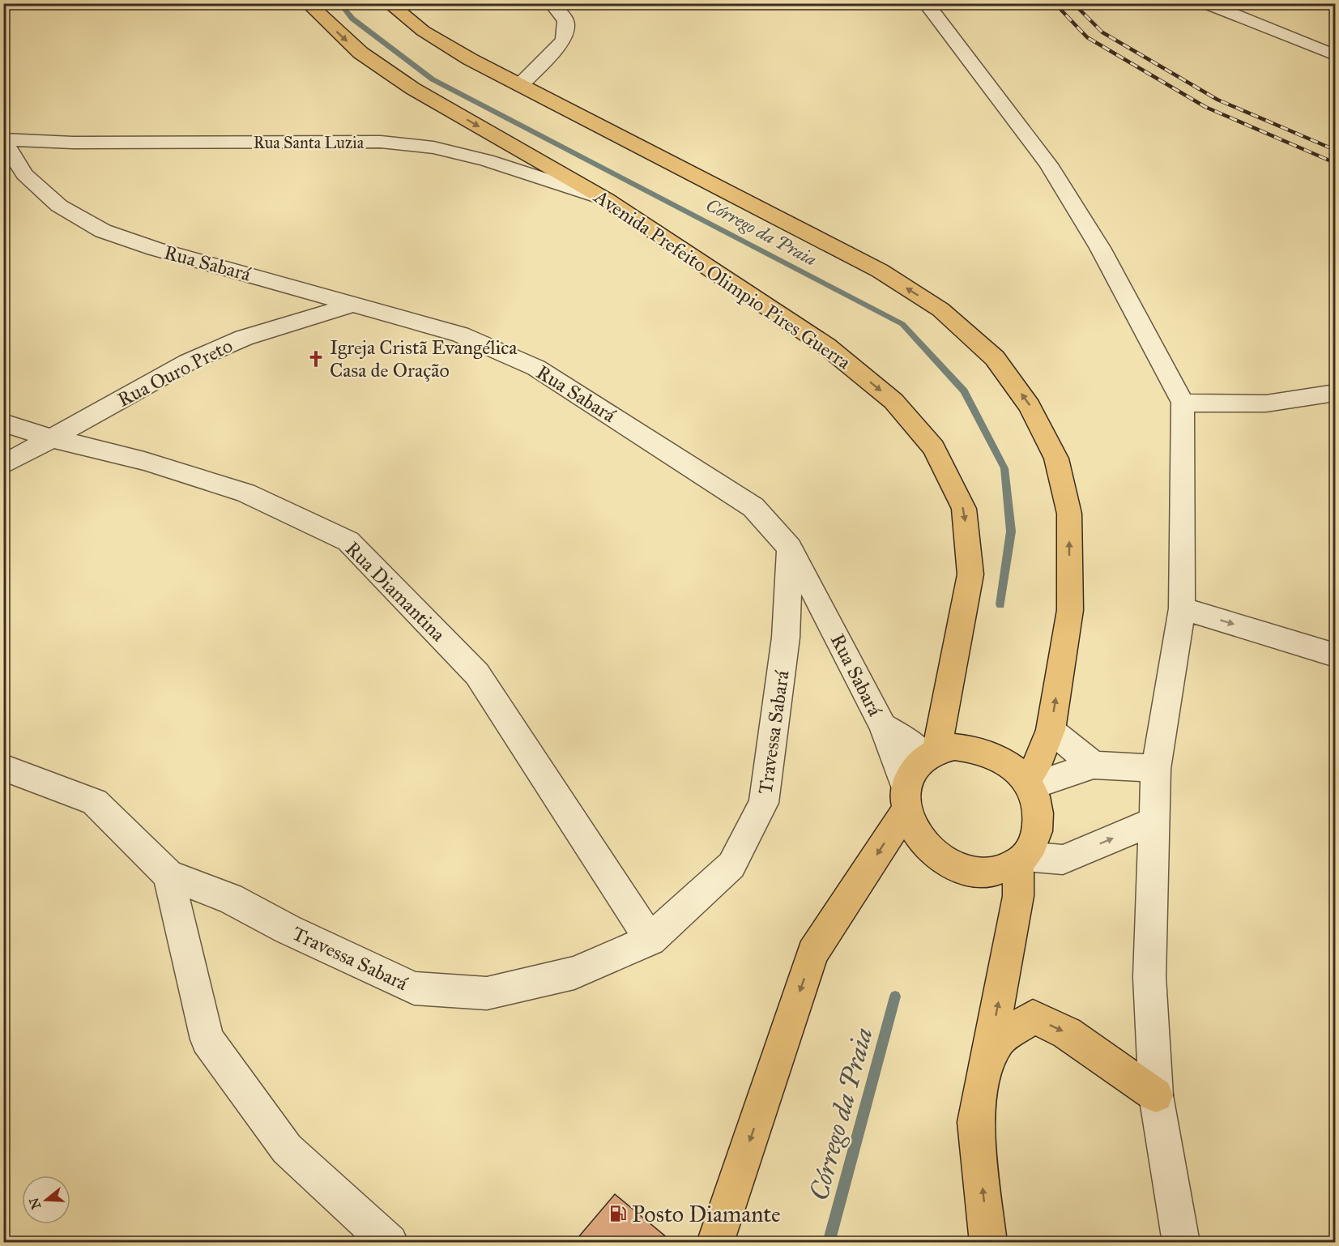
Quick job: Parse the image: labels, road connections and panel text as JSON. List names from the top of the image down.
{
  "streets": {
    "main road": ["Avenida Prefeito Olimpio Pires Guerra"],
    "street": [
      "Rua Santa Luzia",
      "Rua Sabará",
      "Rua Ouro Preto",
      "Rua Diamantina",
      "Travessa Sabará"
    ]
  },
  "crossings": [
    ["Rua Santa Luzia", "Rua Sabará"],
    ["Rua Santa Luzia", "Avenida Prefeito Olimpio Pires Guerra"],
    ["Rua Sabará", "Avenida Prefeito Olimpio Pires Guerra"],
    ["Rua Sabará", "Rua Ouro Preto"],
    ["Rua Sabará", "Travessa Sabará"],
    ["Rua Ouro Preto", "Rua Diamantina"],
    ["Rua Diamantina", "Travessa Sabará"]
  ],
  "one_way": ["Avenida Prefeito Olimpio Pires Guerra"],
  "water": ["Córrego da Praia"],
  "places": {
    "church": ["Igreja Cristã Evangélica Casa de Oração"],
    "fuel station": ["Posto Diamante"]
  },
  "north": "left"
}
